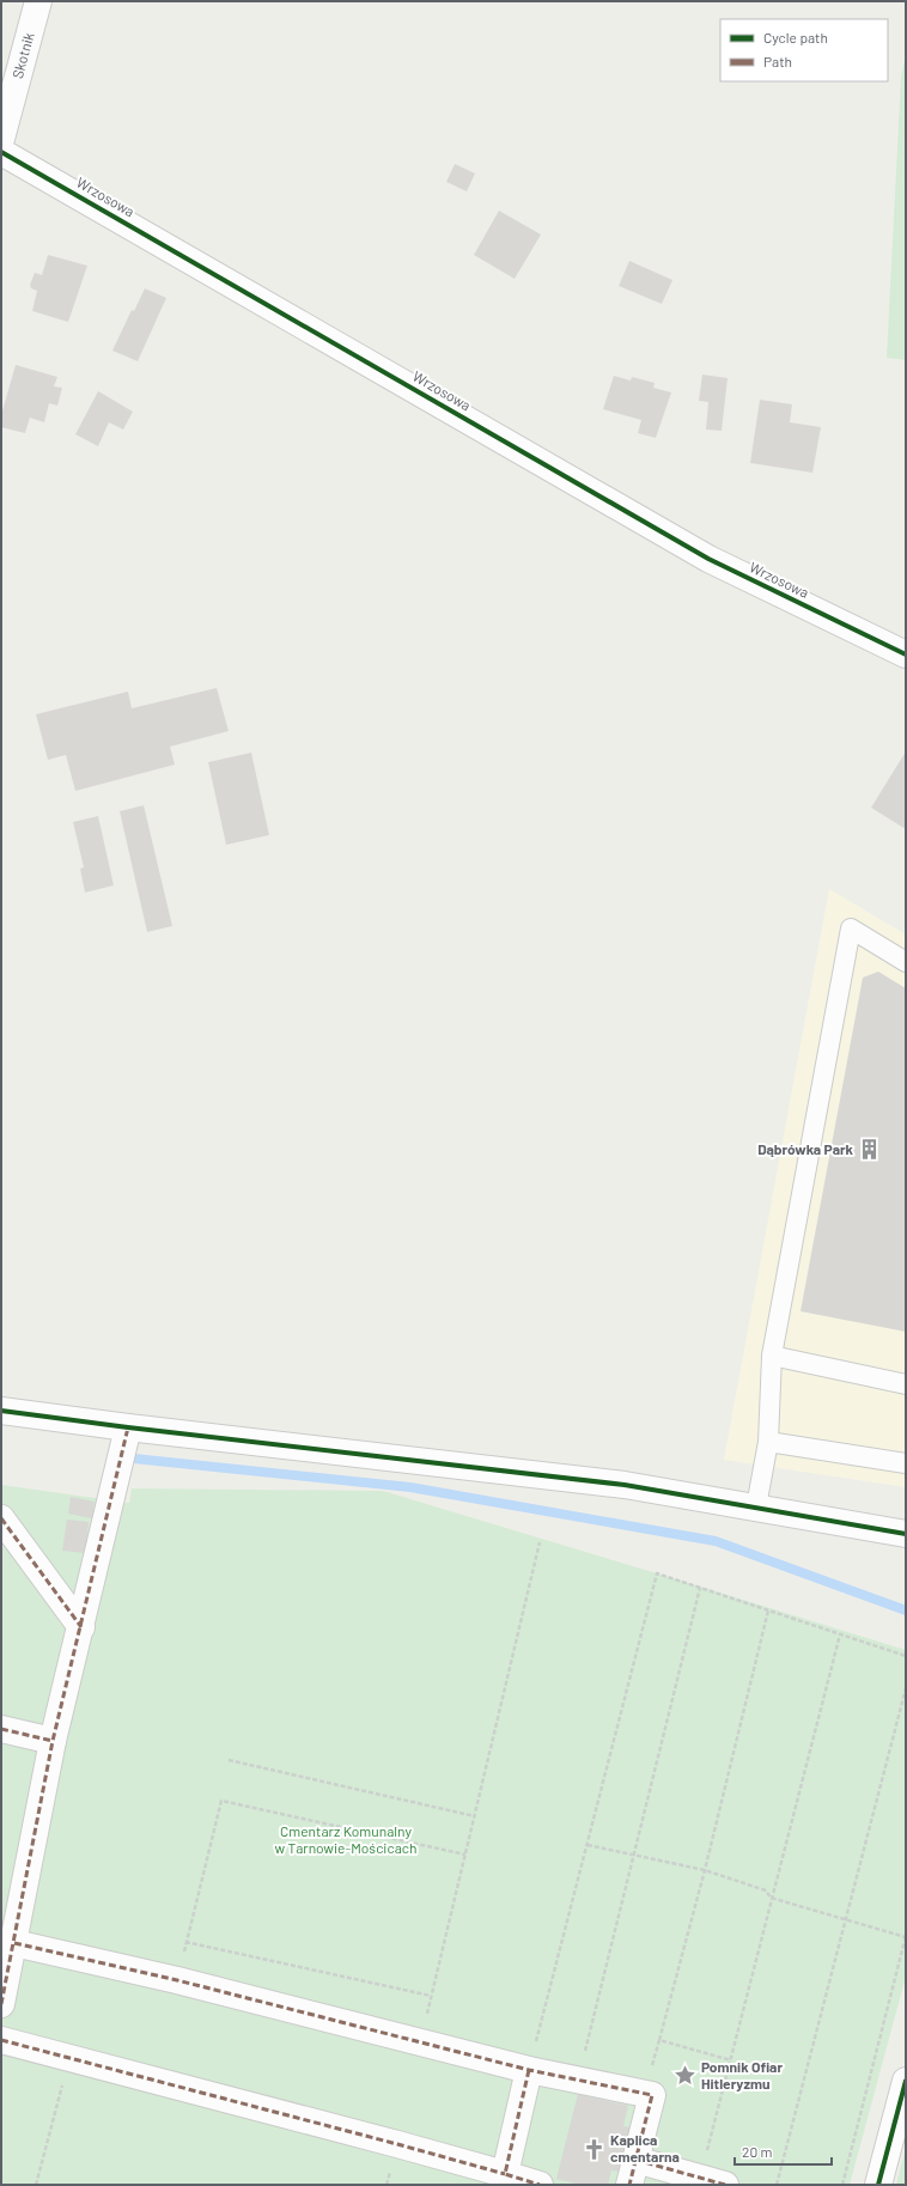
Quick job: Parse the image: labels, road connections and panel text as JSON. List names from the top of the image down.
{
  "streets": {
    "street": ["Skotnik", "Wrzosowa"]
  },
  "parks": ["Cmentarz Komunalny w Tarnowie-Mościcach"],
  "places": {
    "building": ["Dąbrówka Park"],
    "place": ["Pomnik Ofiar Hitleryzmu"],
    "church": ["Kaplica cmentarna"]
  },
  "legend": ["Cycle path", "Path"],
  "scale_bar": "20 m"
}
